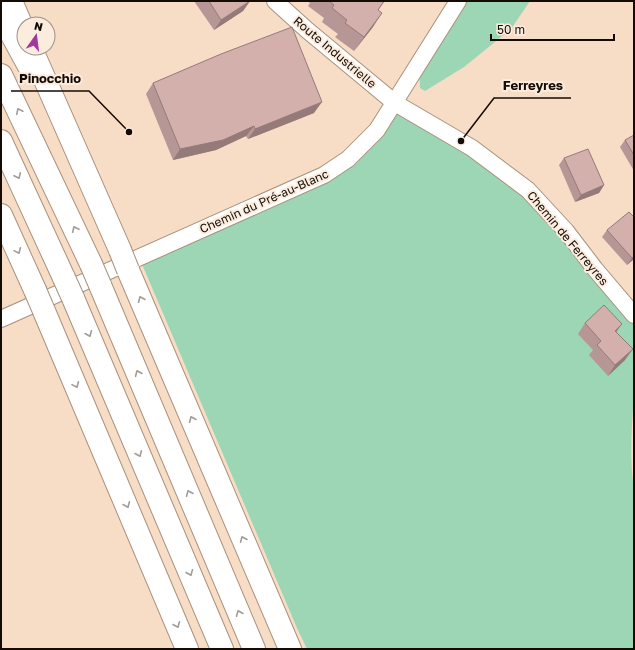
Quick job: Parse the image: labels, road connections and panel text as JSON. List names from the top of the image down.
{
  "streets": {
    "street": ["Route Industrielle", "Chemin du Pré-au-Blanc", "Chemin de Ferreyres"]
  },
  "crossings": [
    ["Route Industrielle", "Chemin du Pré-au-Blanc"],
    ["Route Industrielle", "Chemin de Ferreyres"],
    ["Chemin du Pré-au-Blanc", "Chemin de Ferreyres"]
  ],
  "places": ["Pinocchio", "Ferreyres"],
  "scale_bar": "50 m",
  "north": "top"
}
